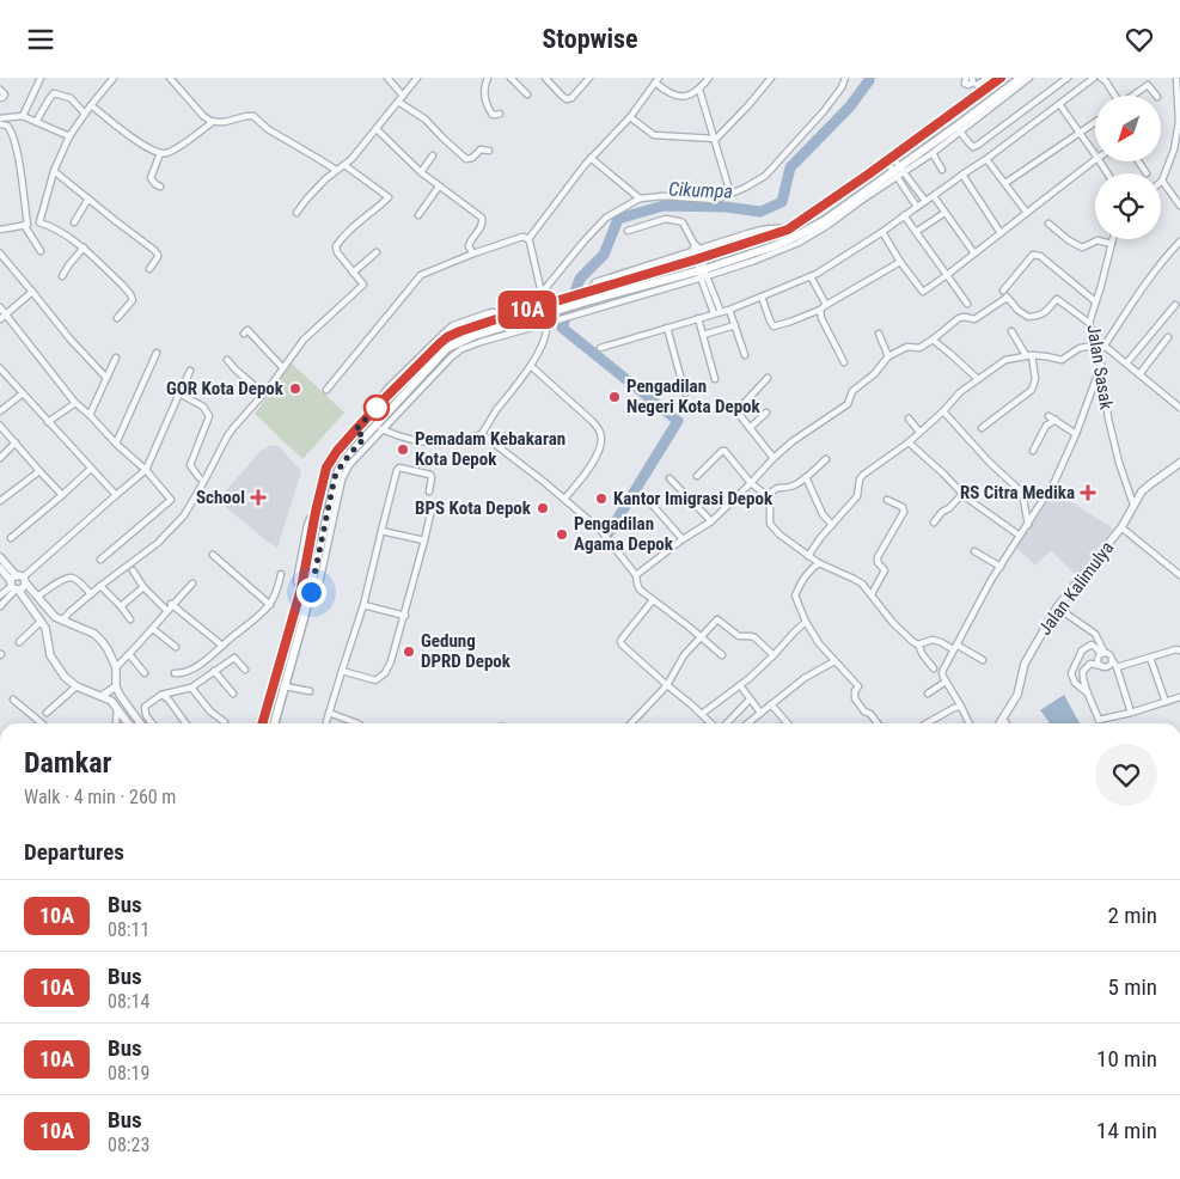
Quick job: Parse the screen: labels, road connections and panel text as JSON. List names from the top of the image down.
{
  "streets": {
    "street": ["Jalan Sasak", "Jalan Kalimulya"]
  },
  "crossings": [
    ["Jalan Sasak", "Jalan Kalimulya"]
  ],
  "water": ["Cikumpa"],
  "places": {
    "other": [
      "GOR Kota Depok",
      "Pengadilan Negeri Kota Depok",
      "Pemadam Kebakaran Kota Depok",
      "Kantor Imigrasi Depok",
      "BPS Kota Depok",
      "Pengadilan Agama Depok",
      "Gedung DPRD Depok"
    ],
    "health": ["RS Citra Medika", "School"]
  },
  "lines": ["bus line 10A"],
  "north": "bottom left",
  "page": {
    "header": "Stopwise",
    "on_map": "10A",
    "heading": [
      ["Damkar", "Walk · 4 min · 260 m"],
      "Departures"
    ],
    "list": [
      {
        "mark": "10A",
        "name": "Bus",
        "note": "08:11",
        "value": "2 min"
      },
      {
        "mark": "10A",
        "name": "Bus",
        "note": "08:14",
        "value": "5 min"
      },
      {
        "mark": "10A",
        "name": "Bus",
        "note": "08:19",
        "value": "10 min"
      },
      {
        "mark": "10A",
        "name": "Bus",
        "note": "08:23",
        "value": "14 min"
      }
    ]
  }
}
